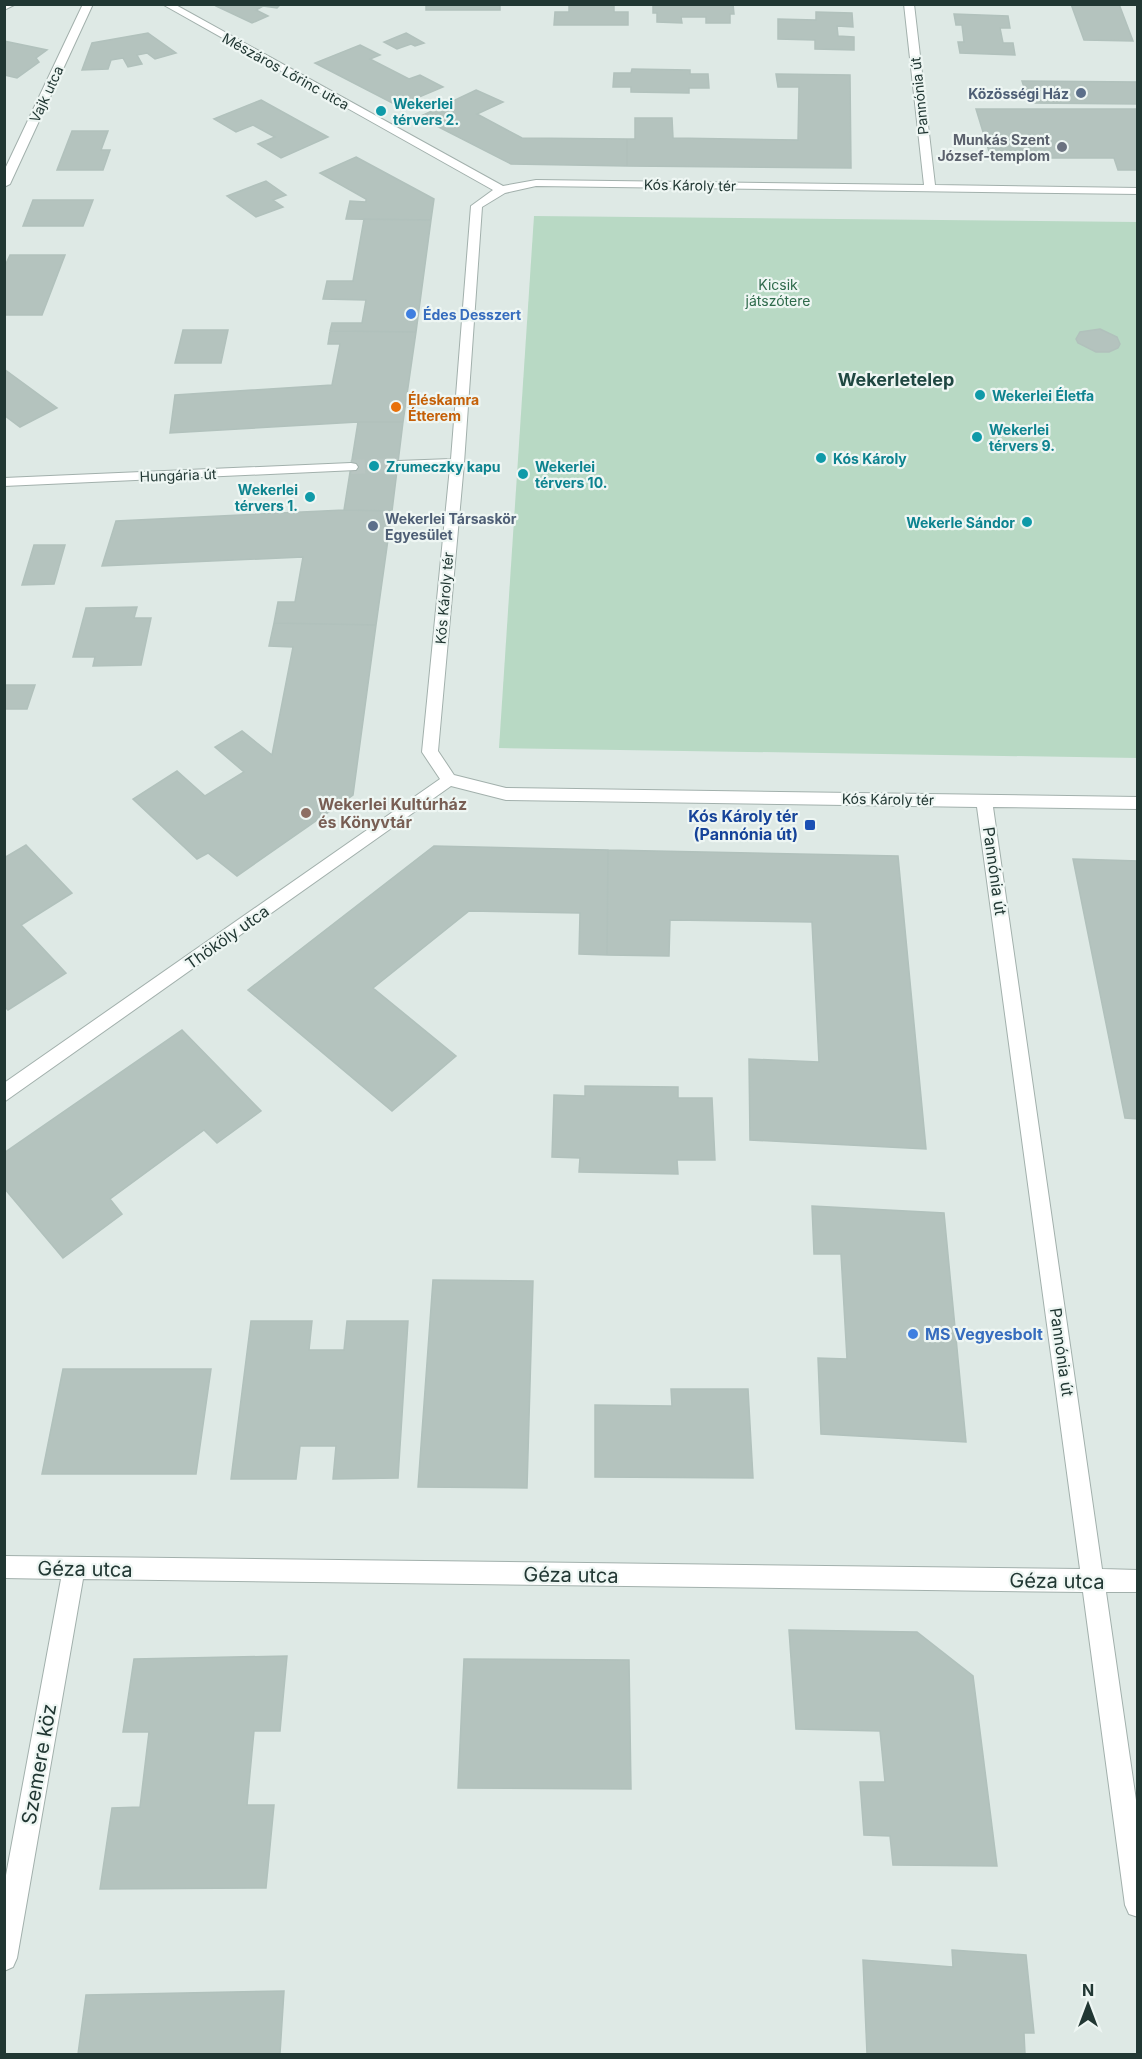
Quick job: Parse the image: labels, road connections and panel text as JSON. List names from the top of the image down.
{
  "streets": {
    "street": [
      "Mészáros Lőrinc utca",
      "Vajk utca",
      "Pannónia út",
      "Kós Károly tér",
      "Hungária út",
      "Thököly utca",
      "Géza utca",
      "Szemere köz"
    ]
  },
  "crossings": [
    ["Mészáros Lőrinc utca", "Kós Károly tér"],
    ["Pannónia út", "Kós Károly tér"],
    ["Pannónia út", "Géza utca"],
    ["Kós Károly tér", "Thököly utca"],
    ["Géza utca", "Szemere köz"]
  ],
  "districts": ["Wekerletelep"],
  "parks": ["Kicsik játszótere"],
  "places": {
    "other": [
      "Közösségi Ház",
      "Wekerlei térvers 2.",
      "Munkás Szent József-templom",
      "Édes Desszert",
      "Wekerlei Életfa",
      "Éléskamra Étterem",
      "Wekerlei térvers 9.",
      "Kós Károly",
      "Zrumeczky kapu",
      "Wekerlei térvers 10.",
      "Wekerlei térvers 1.",
      "Wekerle Sándor",
      "Wekerlei Társaskör Egyesület",
      "Wekerlei Kultúrház és Könyvtár",
      "MS Vegyesbolt"
    ],
    "transit": ["Kós Károly tér (Pannónia út)"]
  },
  "north": "top"
}
